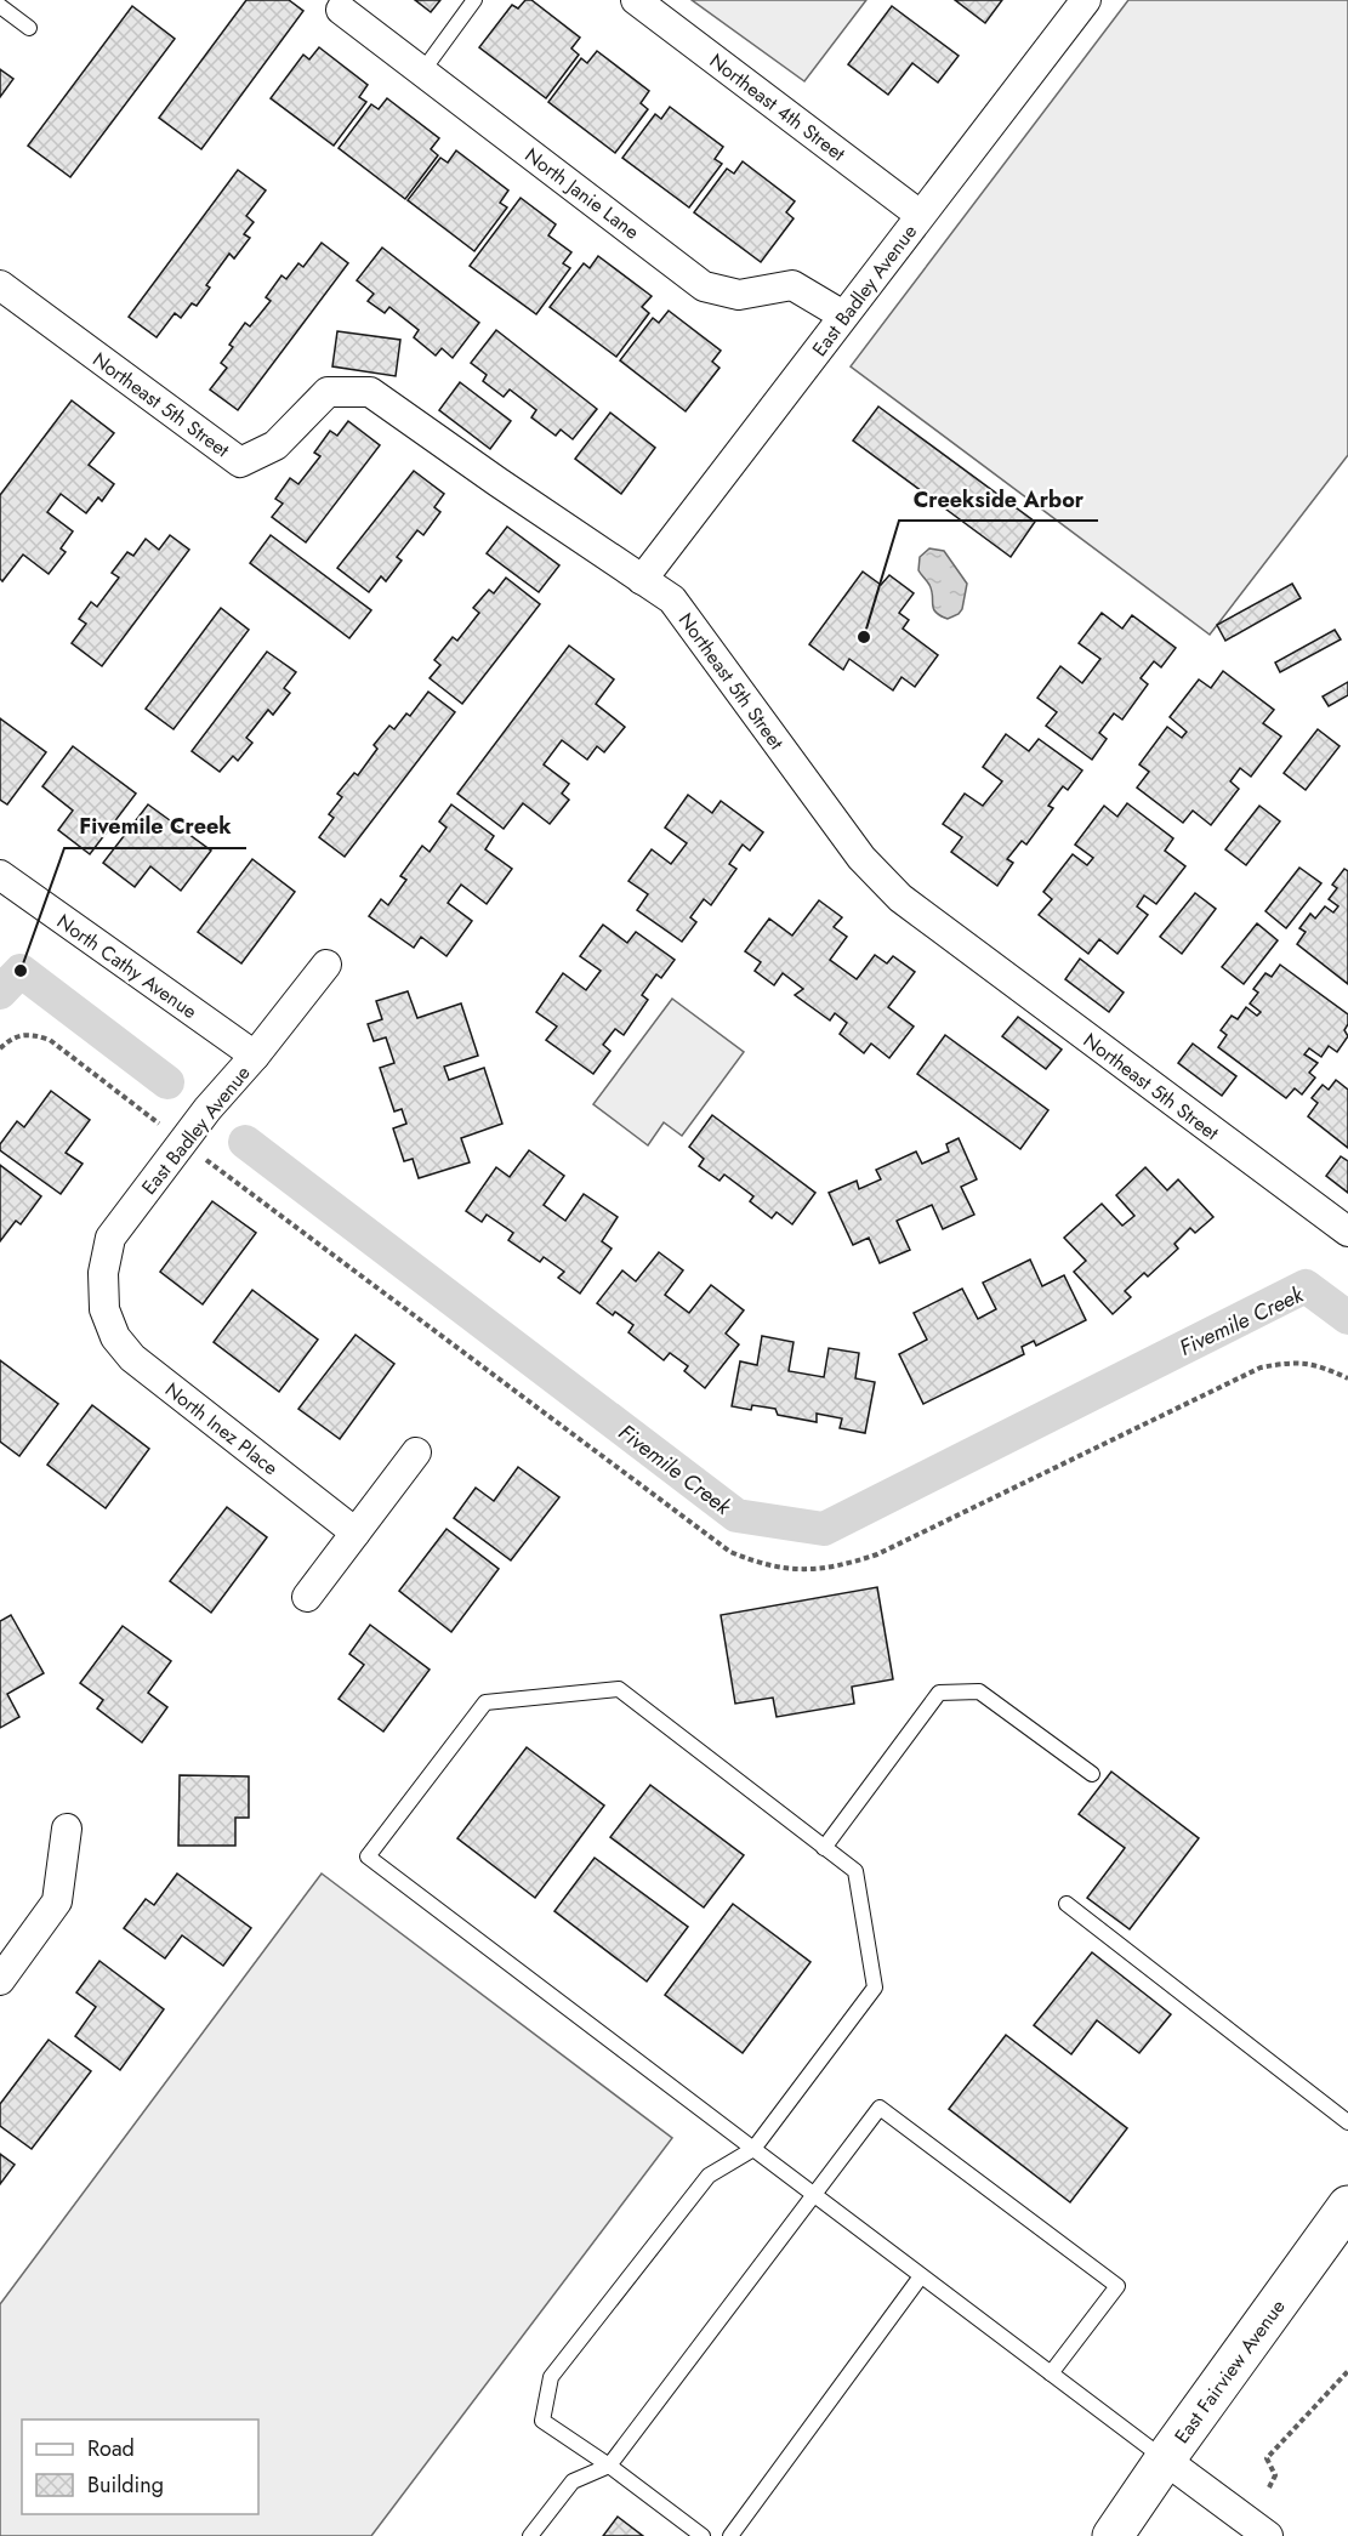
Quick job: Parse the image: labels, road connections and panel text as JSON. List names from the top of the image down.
{
  "streets": {
    "main road": ["East Fairview Avenue"],
    "street": [
      "Northeast 4th Street",
      "North Janie Lane",
      "East Badley Avenue",
      "Northeast 5th Street",
      "North Cathy Avenue",
      "North Inez Place"
    ]
  },
  "crossings": [
    ["Northeast 4th Street", "East Badley Avenue"],
    ["North Janie Lane", "East Badley Avenue"],
    ["East Badley Avenue", "Northeast 5th Street"],
    ["East Badley Avenue", "North Cathy Avenue"],
    ["East Badley Avenue", "North Inez Place"]
  ],
  "water": ["Fivemile Creek"],
  "places": ["Creekside Arbor", "Fivemile Creek"],
  "legend": ["Road", "Building"]
}
